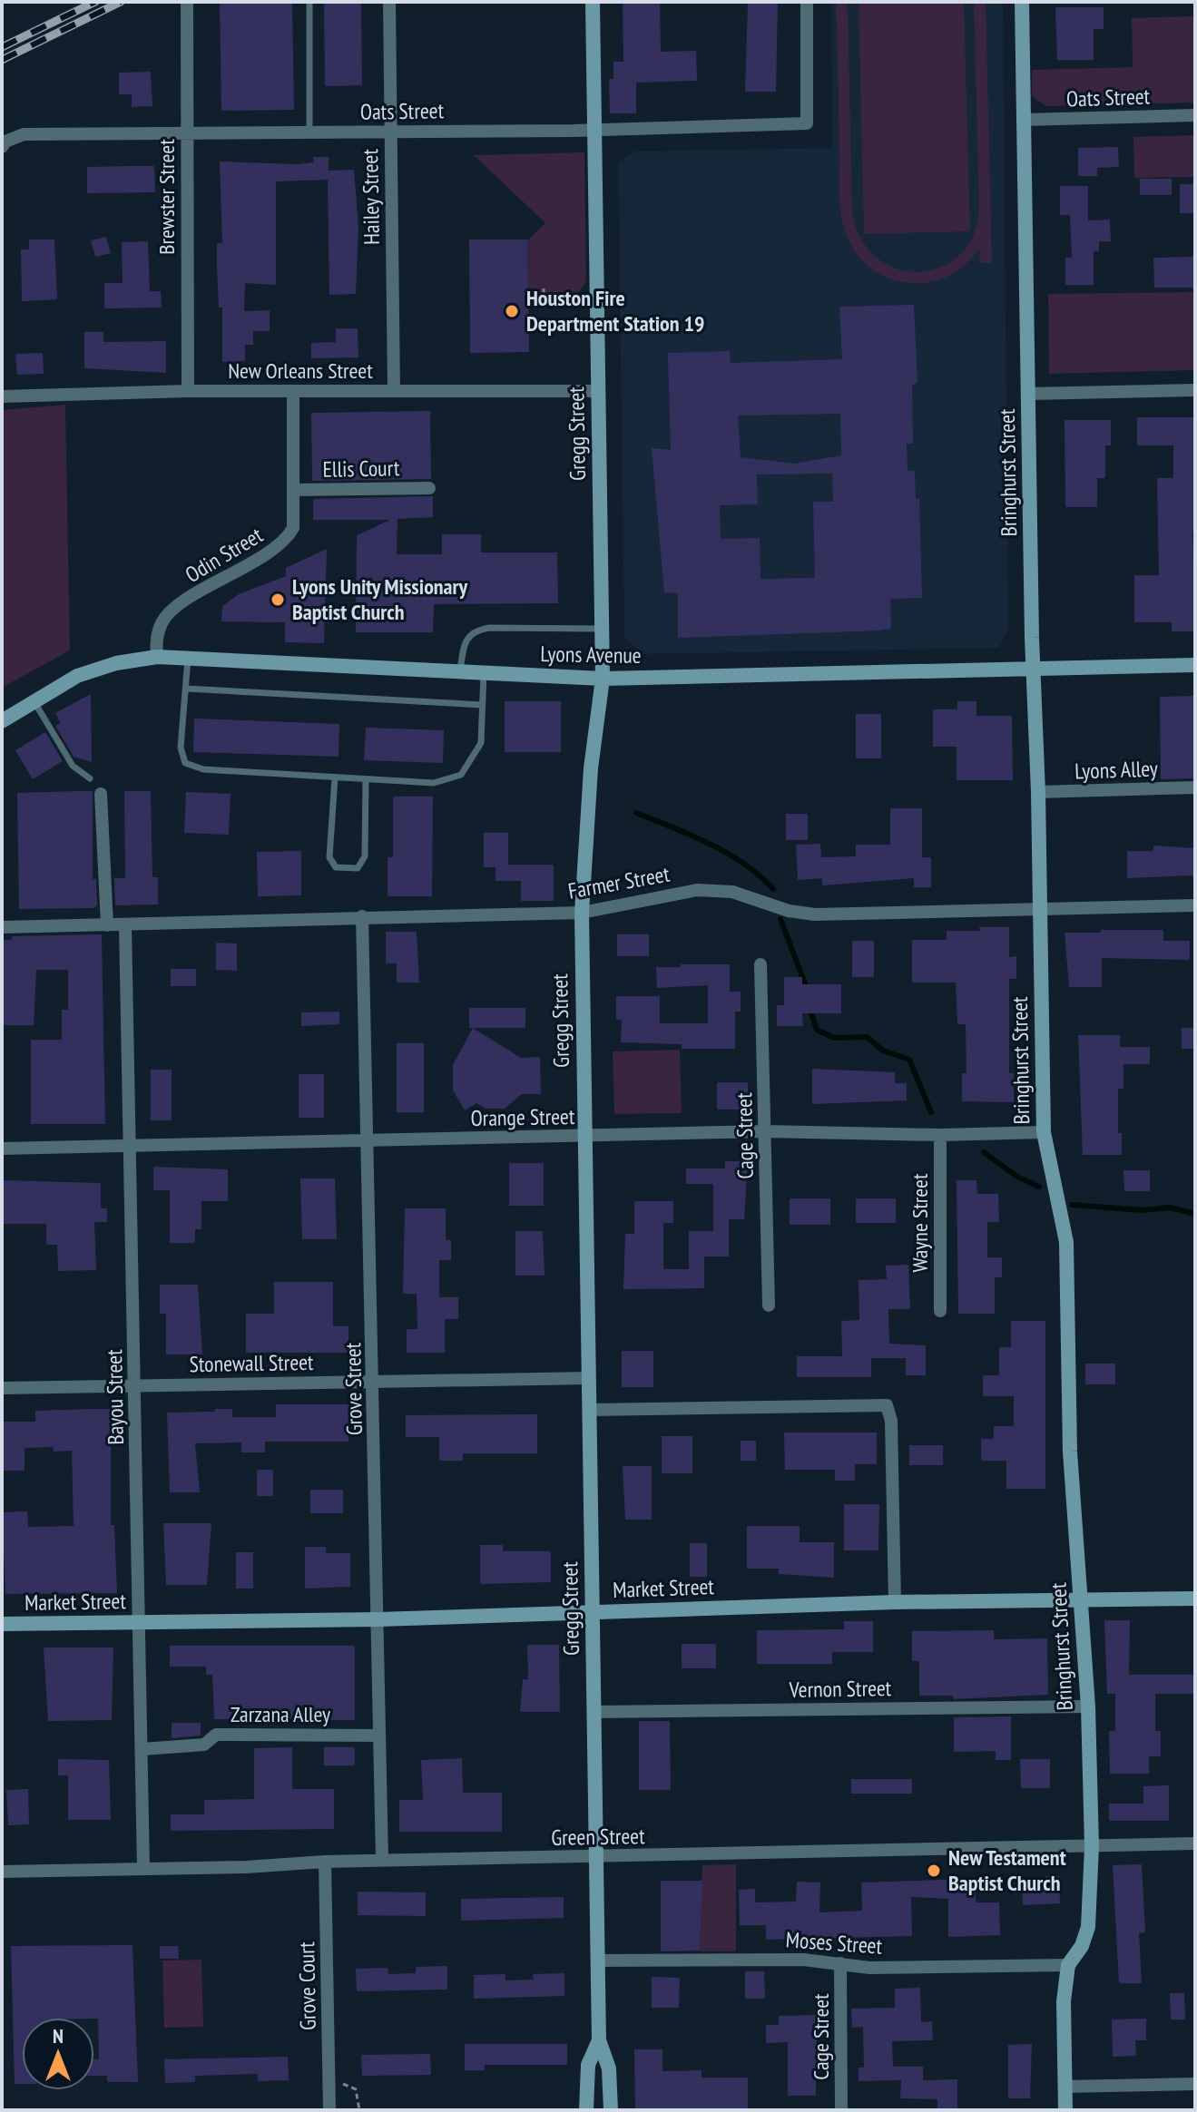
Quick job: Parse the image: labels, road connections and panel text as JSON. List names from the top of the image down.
{
  "streets": {
    "street": [
      "Oats Street",
      "Brewster Street",
      "Hailey Street",
      "New Orleans Street",
      "Gregg Street",
      "Ellis Court",
      "Bringhurst Street",
      "Odin Street",
      "Lyons Avenue",
      "Lyons Alley",
      "Farmer Street",
      "Orange Street",
      "Cage Street",
      "Wayne Street",
      "Stonewall Street",
      "Grove Street",
      "Bayou Street",
      "Market Street",
      "Vernon Street",
      "Zarzana Alley",
      "Green Street",
      "Moses Street",
      "Grove Court"
    ]
  },
  "crossings": [
    ["Oats Street", "Brewster Street"],
    ["Oats Street", "Hailey Street"],
    ["Oats Street", "Gregg Street"],
    ["Oats Street", "Bringhurst Street"],
    ["Brewster Street", "New Orleans Street"],
    ["Hailey Street", "New Orleans Street"],
    ["New Orleans Street", "Gregg Street"],
    ["New Orleans Street", "Odin Street"],
    ["Gregg Street", "Lyons Avenue"],
    ["Gregg Street", "Farmer Street"],
    ["Gregg Street", "Orange Street"],
    ["Gregg Street", "Stonewall Street"],
    ["Gregg Street", "Market Street"],
    ["Gregg Street", "Vernon Street"],
    ["Gregg Street", "Green Street"],
    ["Gregg Street", "Moses Street"],
    ["Ellis Court", "Odin Street"],
    ["Bringhurst Street", "Lyons Avenue"],
    ["Bringhurst Street", "Lyons Alley"],
    ["Bringhurst Street", "Farmer Street"],
    ["Bringhurst Street", "Orange Street"],
    ["Bringhurst Street", "Market Street"],
    ["Bringhurst Street", "Vernon Street"],
    ["Bringhurst Street", "Green Street"],
    ["Bringhurst Street", "Moses Street"],
    ["Odin Street", "Lyons Avenue"],
    ["Farmer Street", "Grove Street"],
    ["Farmer Street", "Bayou Street"],
    ["Orange Street", "Cage Street"],
    ["Orange Street", "Wayne Street"],
    ["Orange Street", "Grove Street"],
    ["Orange Street", "Bayou Street"],
    ["Cage Street", "Moses Street"],
    ["Stonewall Street", "Grove Street"],
    ["Stonewall Street", "Bayou Street"],
    ["Grove Street", "Market Street"],
    ["Grove Street", "Zarzana Alley"],
    ["Grove Street", "Green Street"],
    ["Bayou Street", "Market Street"],
    ["Bayou Street", "Zarzana Alley"],
    ["Bayou Street", "Green Street"],
    ["Green Street", "Grove Court"]
  ],
  "places": ["Houston Fire Department Station 19", "Lyons Unity Missionary Baptist Church", "New Testament Baptist Church"],
  "north": "top"
}
